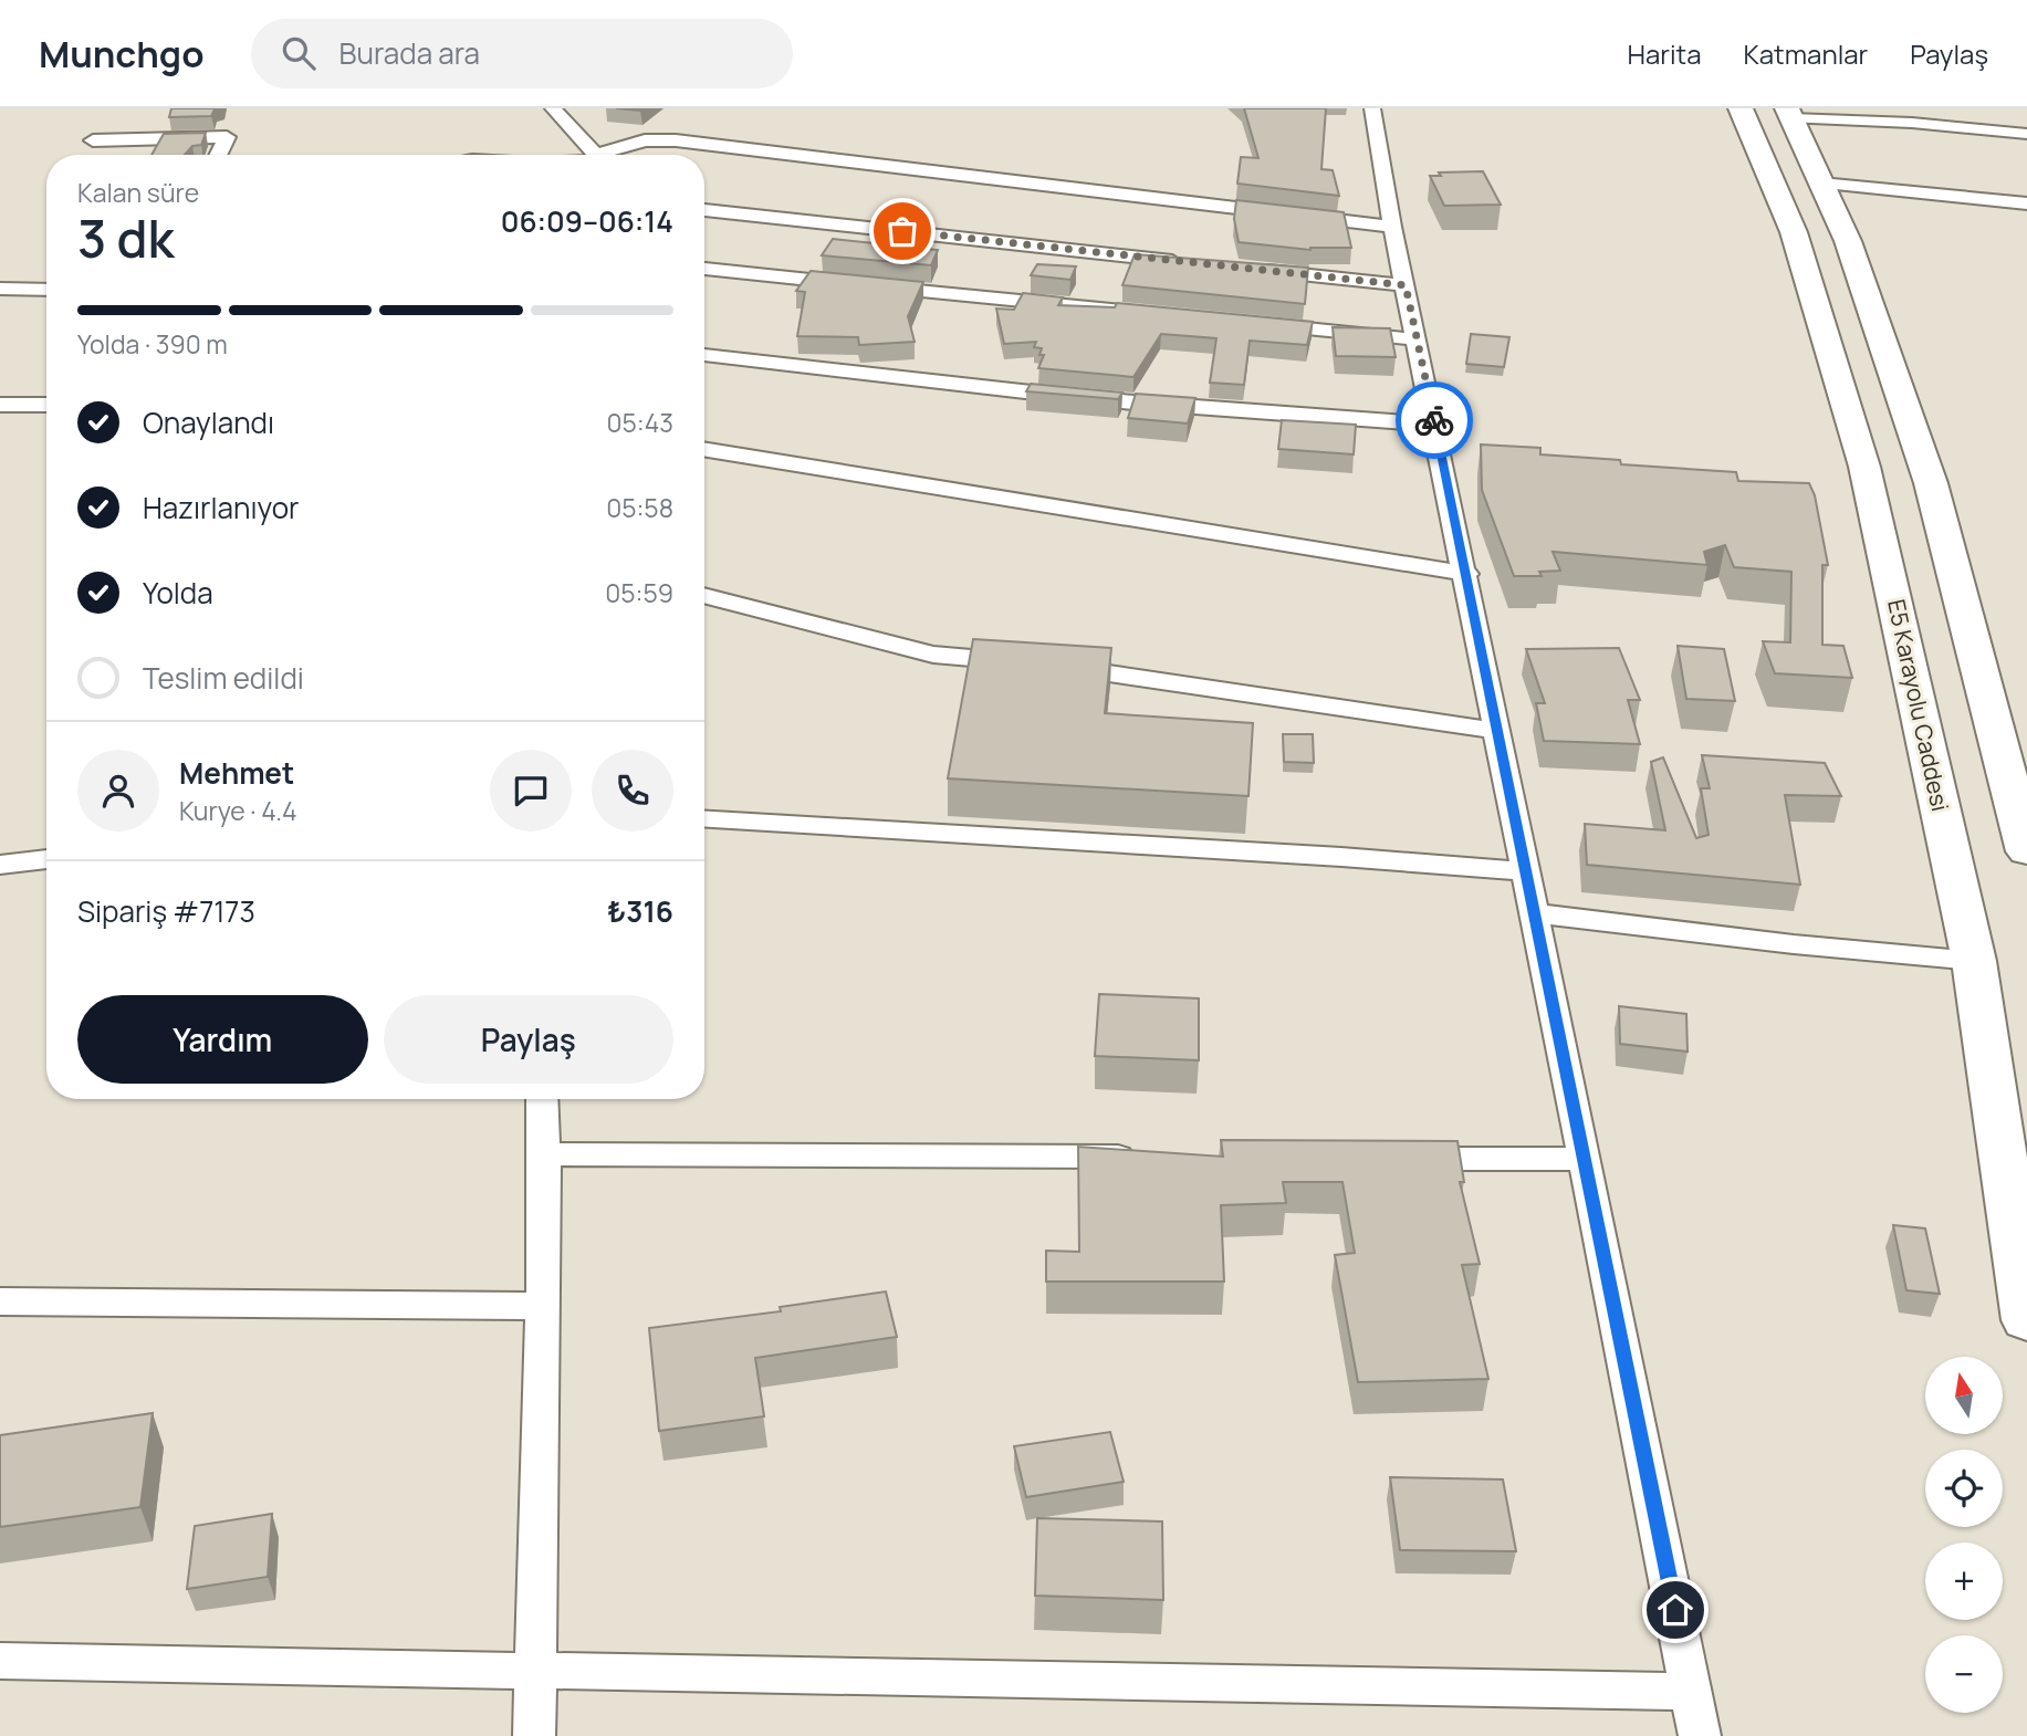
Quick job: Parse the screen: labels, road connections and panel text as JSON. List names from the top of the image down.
{
  "streets": {
    "highway": ["E5 Karayolu Caddesi"]
  },
  "north": "top",
  "page": {
    "header": "Munchgo",
    "search": "Burada ara",
    "nav": ["Harita", "Katmanlar", "Paylaş"],
    "heading": ["3 dk", "Kalan süre", "06:09–06:14"],
    "panel": [
      "Mehmet",
      "Kurye · 4.4",
      "Sipariş #7173",
      "₺316"
    ],
    "bar": "Yolda · 390 m",
    "list": [
      ["Onaylandı", "05:43"],
      ["Hazırlanıyor", "05:58"],
      ["Yolda", "05:59"],
      "Teslim edildi"
    ],
    "buttons": ["Yardım", "Paylaş"],
    "map_buttons": ["+", "−"]
  }
}
